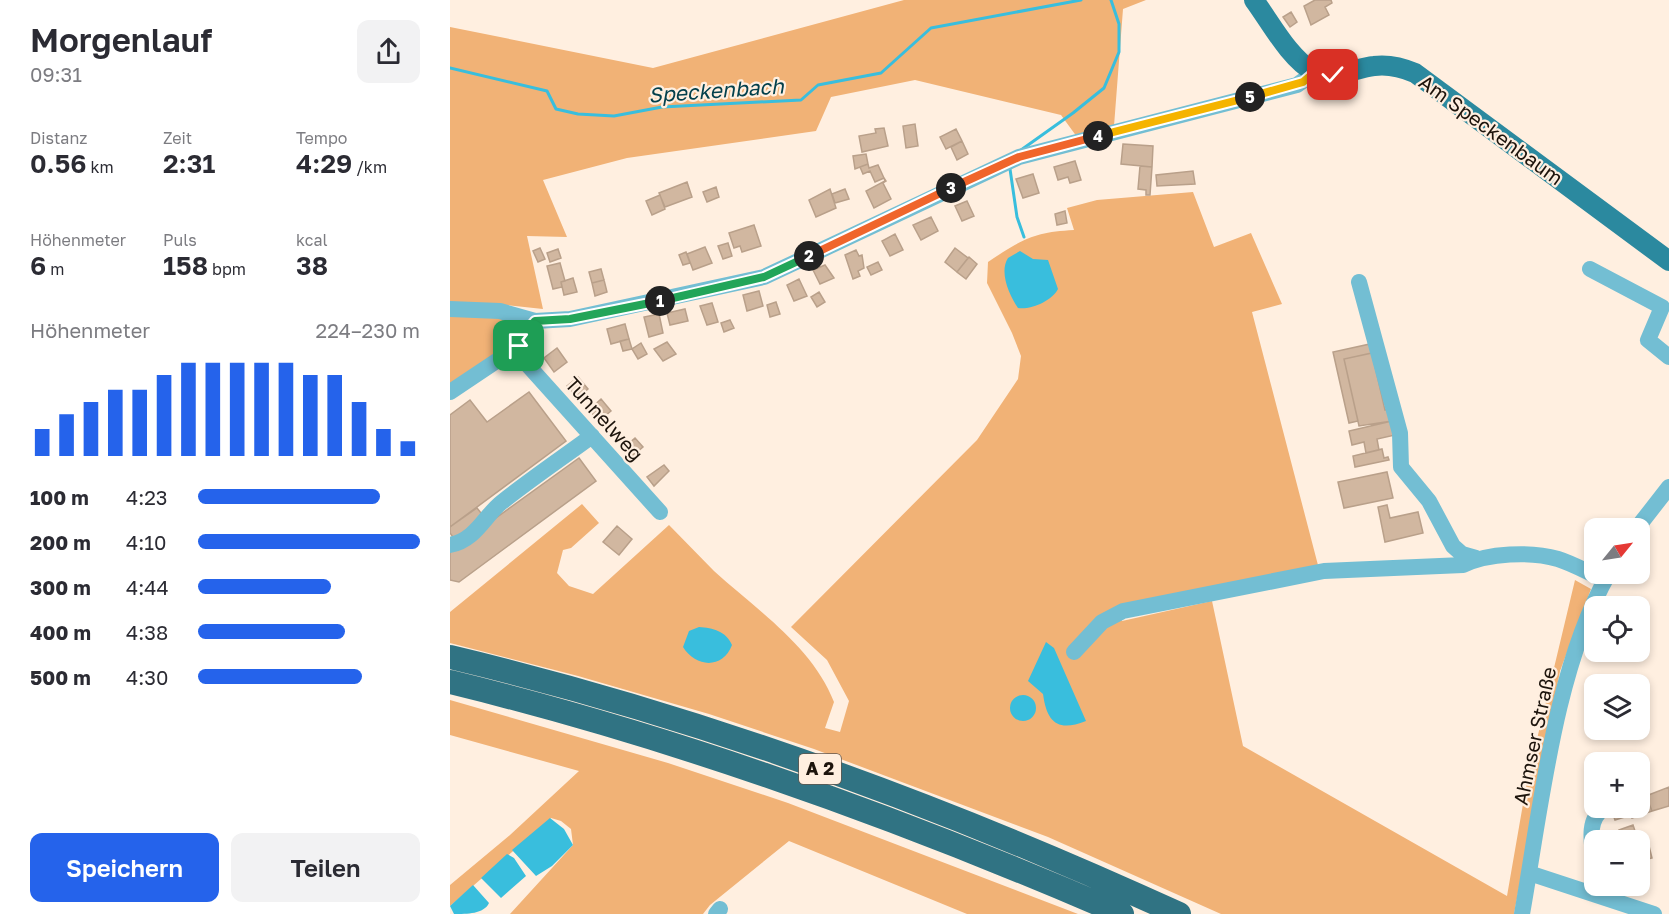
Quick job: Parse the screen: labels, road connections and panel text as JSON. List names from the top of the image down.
{
  "streets": {
    "highway": ["A 2"],
    "main road": ["Am Speckenbaum"],
    "street": ["Tunnelweg", "Ahmser Straße"]
  },
  "water": ["Speckenbach"],
  "north": "top right",
  "page": {
    "heading": ["Morgenlauf", "09:31"],
    "pins": [
      "5",
      "4",
      "3",
      "2",
      "1"
    ],
    "stats": [
      ["Distanz", "0.56 km"],
      ["Zeit", "2:31"],
      ["Tempo", "4:29 /km"],
      ["Höhenmeter", "6 m"],
      ["Puls", "158 bpm"],
      ["kcal", "38"]
    ],
    "chart": ["Höhenmeter", "224–230 m"],
    "list": [
      {
        "name": "100 m",
        "note": "4:23"
      },
      {
        "name": "200 m",
        "note": "4:10"
      },
      {
        "name": "300 m",
        "note": "4:44"
      },
      {
        "name": "400 m",
        "note": "4:38"
      },
      {
        "name": "500 m",
        "note": "4:30"
      }
    ],
    "map_buttons": ["+", "−"],
    "buttons": ["Speichern", "Teilen"]
  }
}
